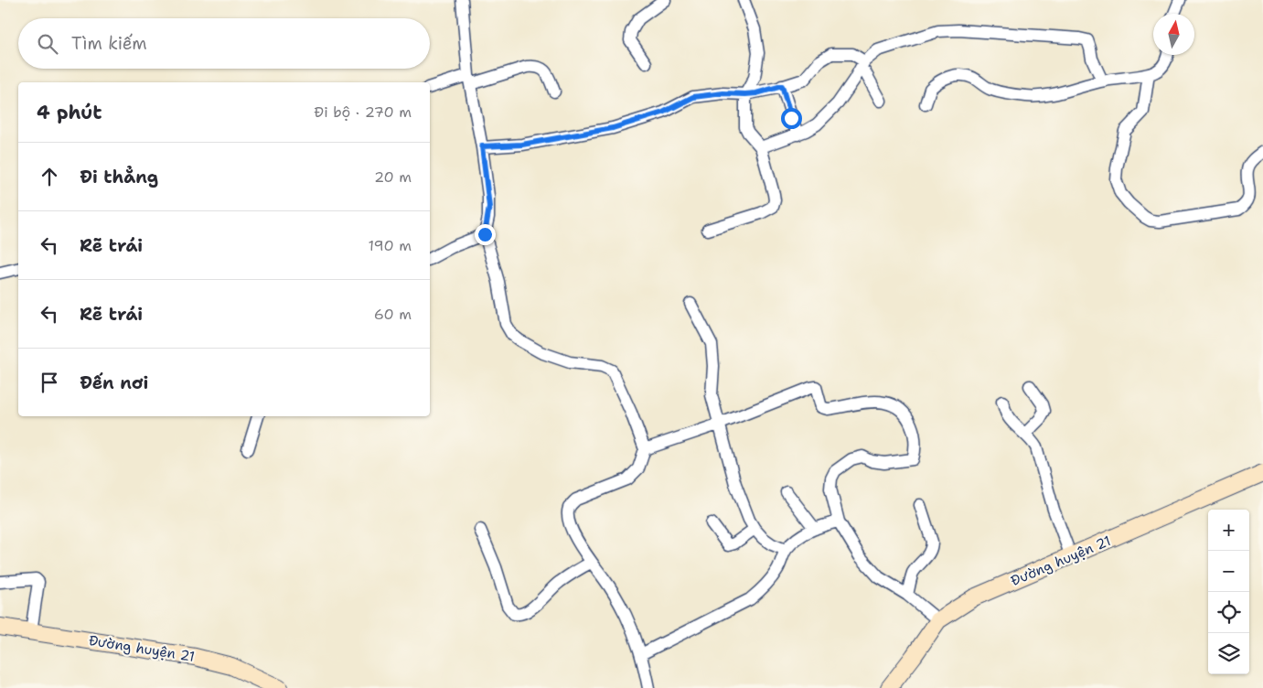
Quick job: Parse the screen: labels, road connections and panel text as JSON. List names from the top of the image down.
{
  "streets": {
    "street": ["Đường huyện 21"]
  },
  "north": "top",
  "page": {
    "search": "Tìm kiếm",
    "heading": ["4 phút", "Đi bộ · 270 m"],
    "list": [
      ["Đi thẳng", "20 m"],
      ["Rẽ trái", "190 m"],
      ["Rẽ trái", "60 m"],
      "Đến nơi"
    ],
    "map_buttons": ["+", "−"]
  }
}
